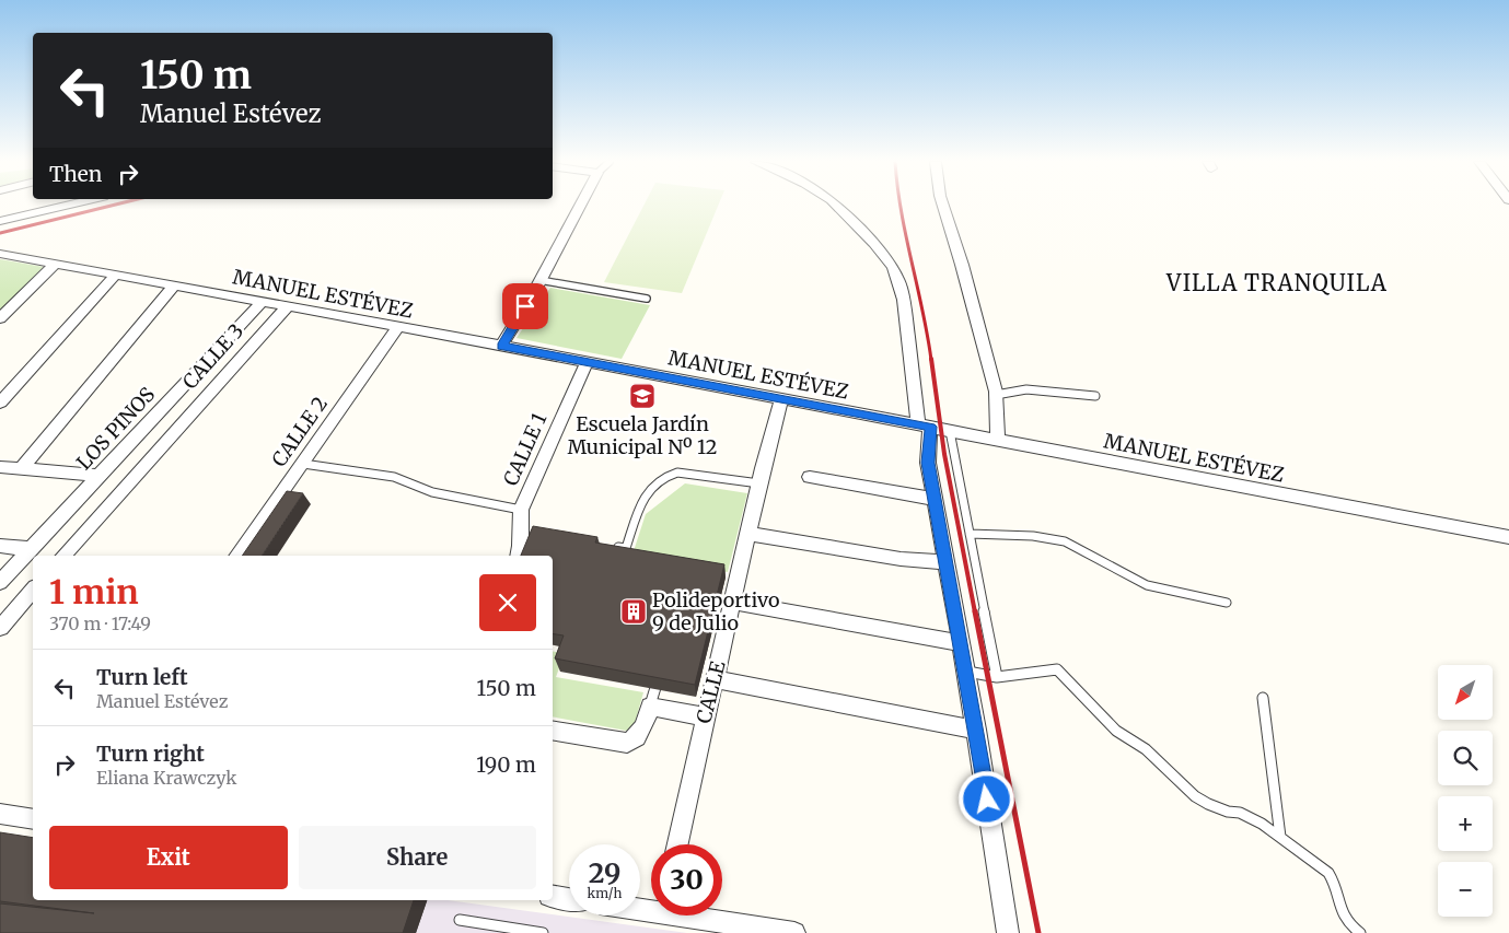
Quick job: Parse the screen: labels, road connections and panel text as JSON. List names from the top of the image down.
{
  "streets": {
    "street": [
      "MANUEL ESTÉVEZ",
      "CALLE 3",
      "LOS PINOS",
      "CALLE 2",
      "CALLE 1",
      "CALLE"
    ]
  },
  "crossings": [
    ["MANUEL ESTÉVEZ", "CALLE 3"],
    ["MANUEL ESTÉVEZ", "LOS PINOS"],
    ["MANUEL ESTÉVEZ", "CALLE 2"],
    ["MANUEL ESTÉVEZ", "CALLE 1"],
    ["MANUEL ESTÉVEZ", "CALLE"]
  ],
  "districts": ["VILLA TRANQUILA"],
  "places": {
    "school or university": ["Escuela Jardín Municipal Nº 12"],
    "building": ["Polideportivo 9 de Julio"]
  },
  "north": "bottom left",
  "page": {
    "turn": ["150 m", "Manuel Estévez"],
    "then": "Then",
    "heading": ["1 min", "370 m · 17:49"],
    "list": [
      {
        "name": "Turn left",
        "note": "Manuel Estévez",
        "value": "150 m"
      },
      {
        "name": "Turn right",
        "note": "Eliana Krawczyk",
        "value": "190 m"
      }
    ],
    "map_buttons": ["+", "−"],
    "buttons": ["Exit", "Share"],
    "speed": "29 km/h",
    "limit": "30"
  }
}
